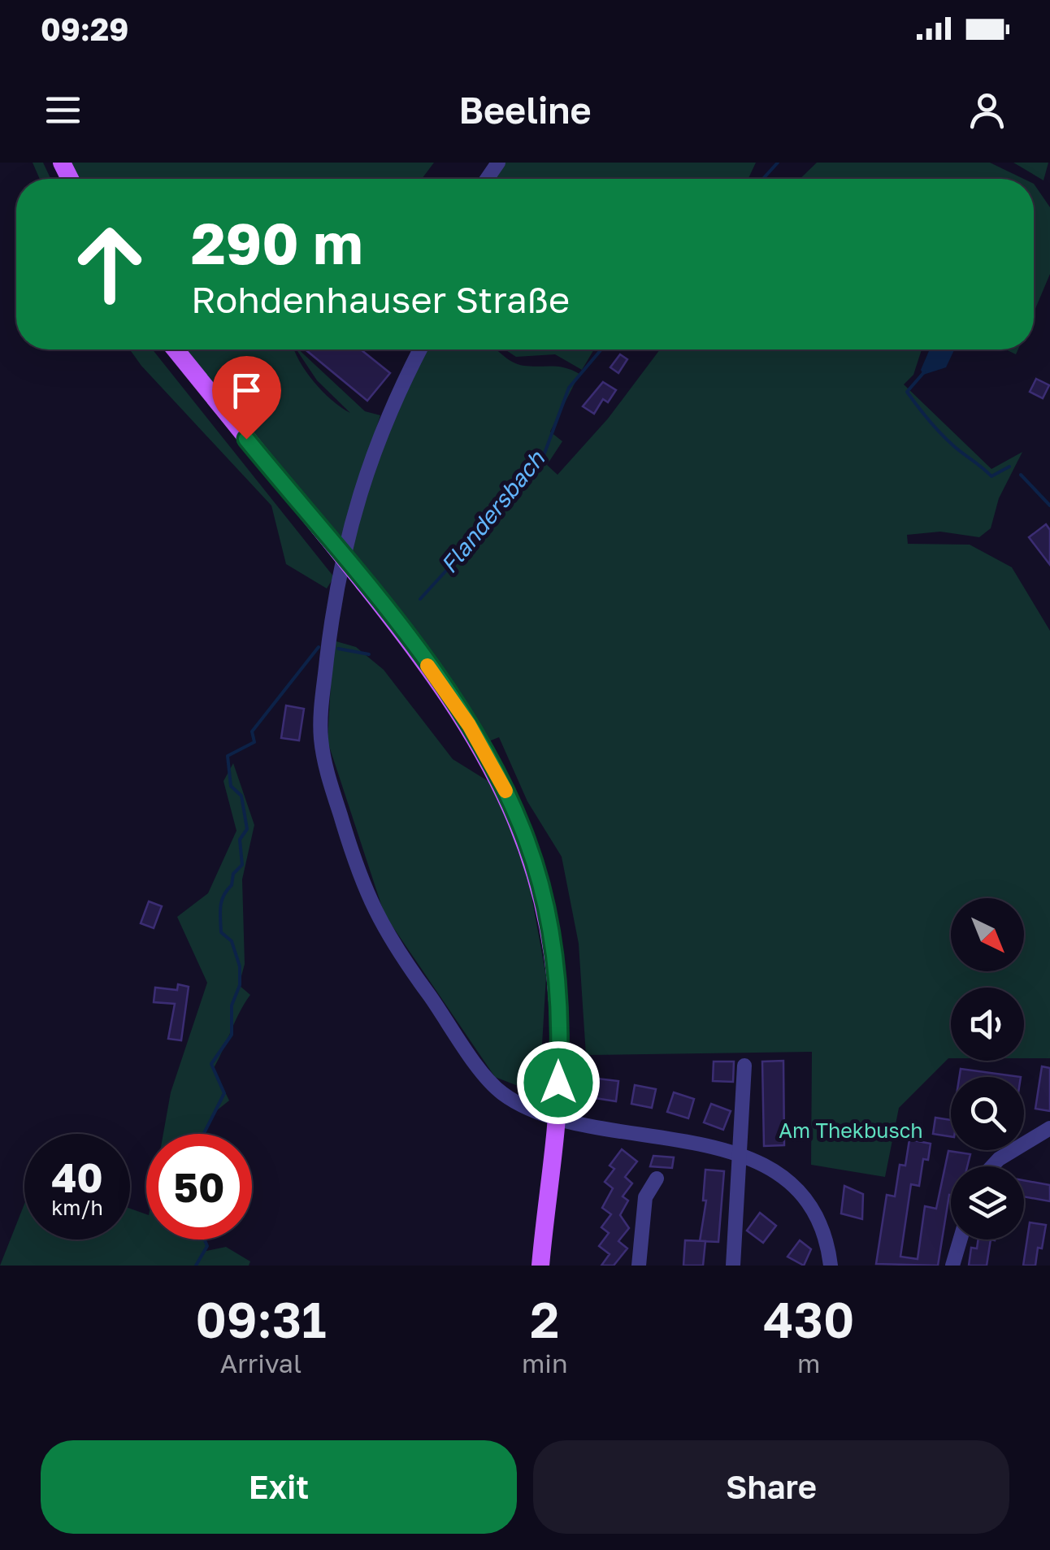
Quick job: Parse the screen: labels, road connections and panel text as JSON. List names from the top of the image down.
{
  "water": ["Flandersbach"],
  "parks": ["Am Thekbusch"],
  "north": "bottom right",
  "page": {
    "status": "09:29",
    "header": "Beeline",
    "turn": ["290 m", "Rohdenhauser Straße"],
    "speed": "40 km/h",
    "limit": "50",
    "eta": [
      "09:31",
      "Arrival",
      "2",
      "min",
      "430",
      "m"
    ],
    "buttons": ["Exit", "Share"]
  }
}
